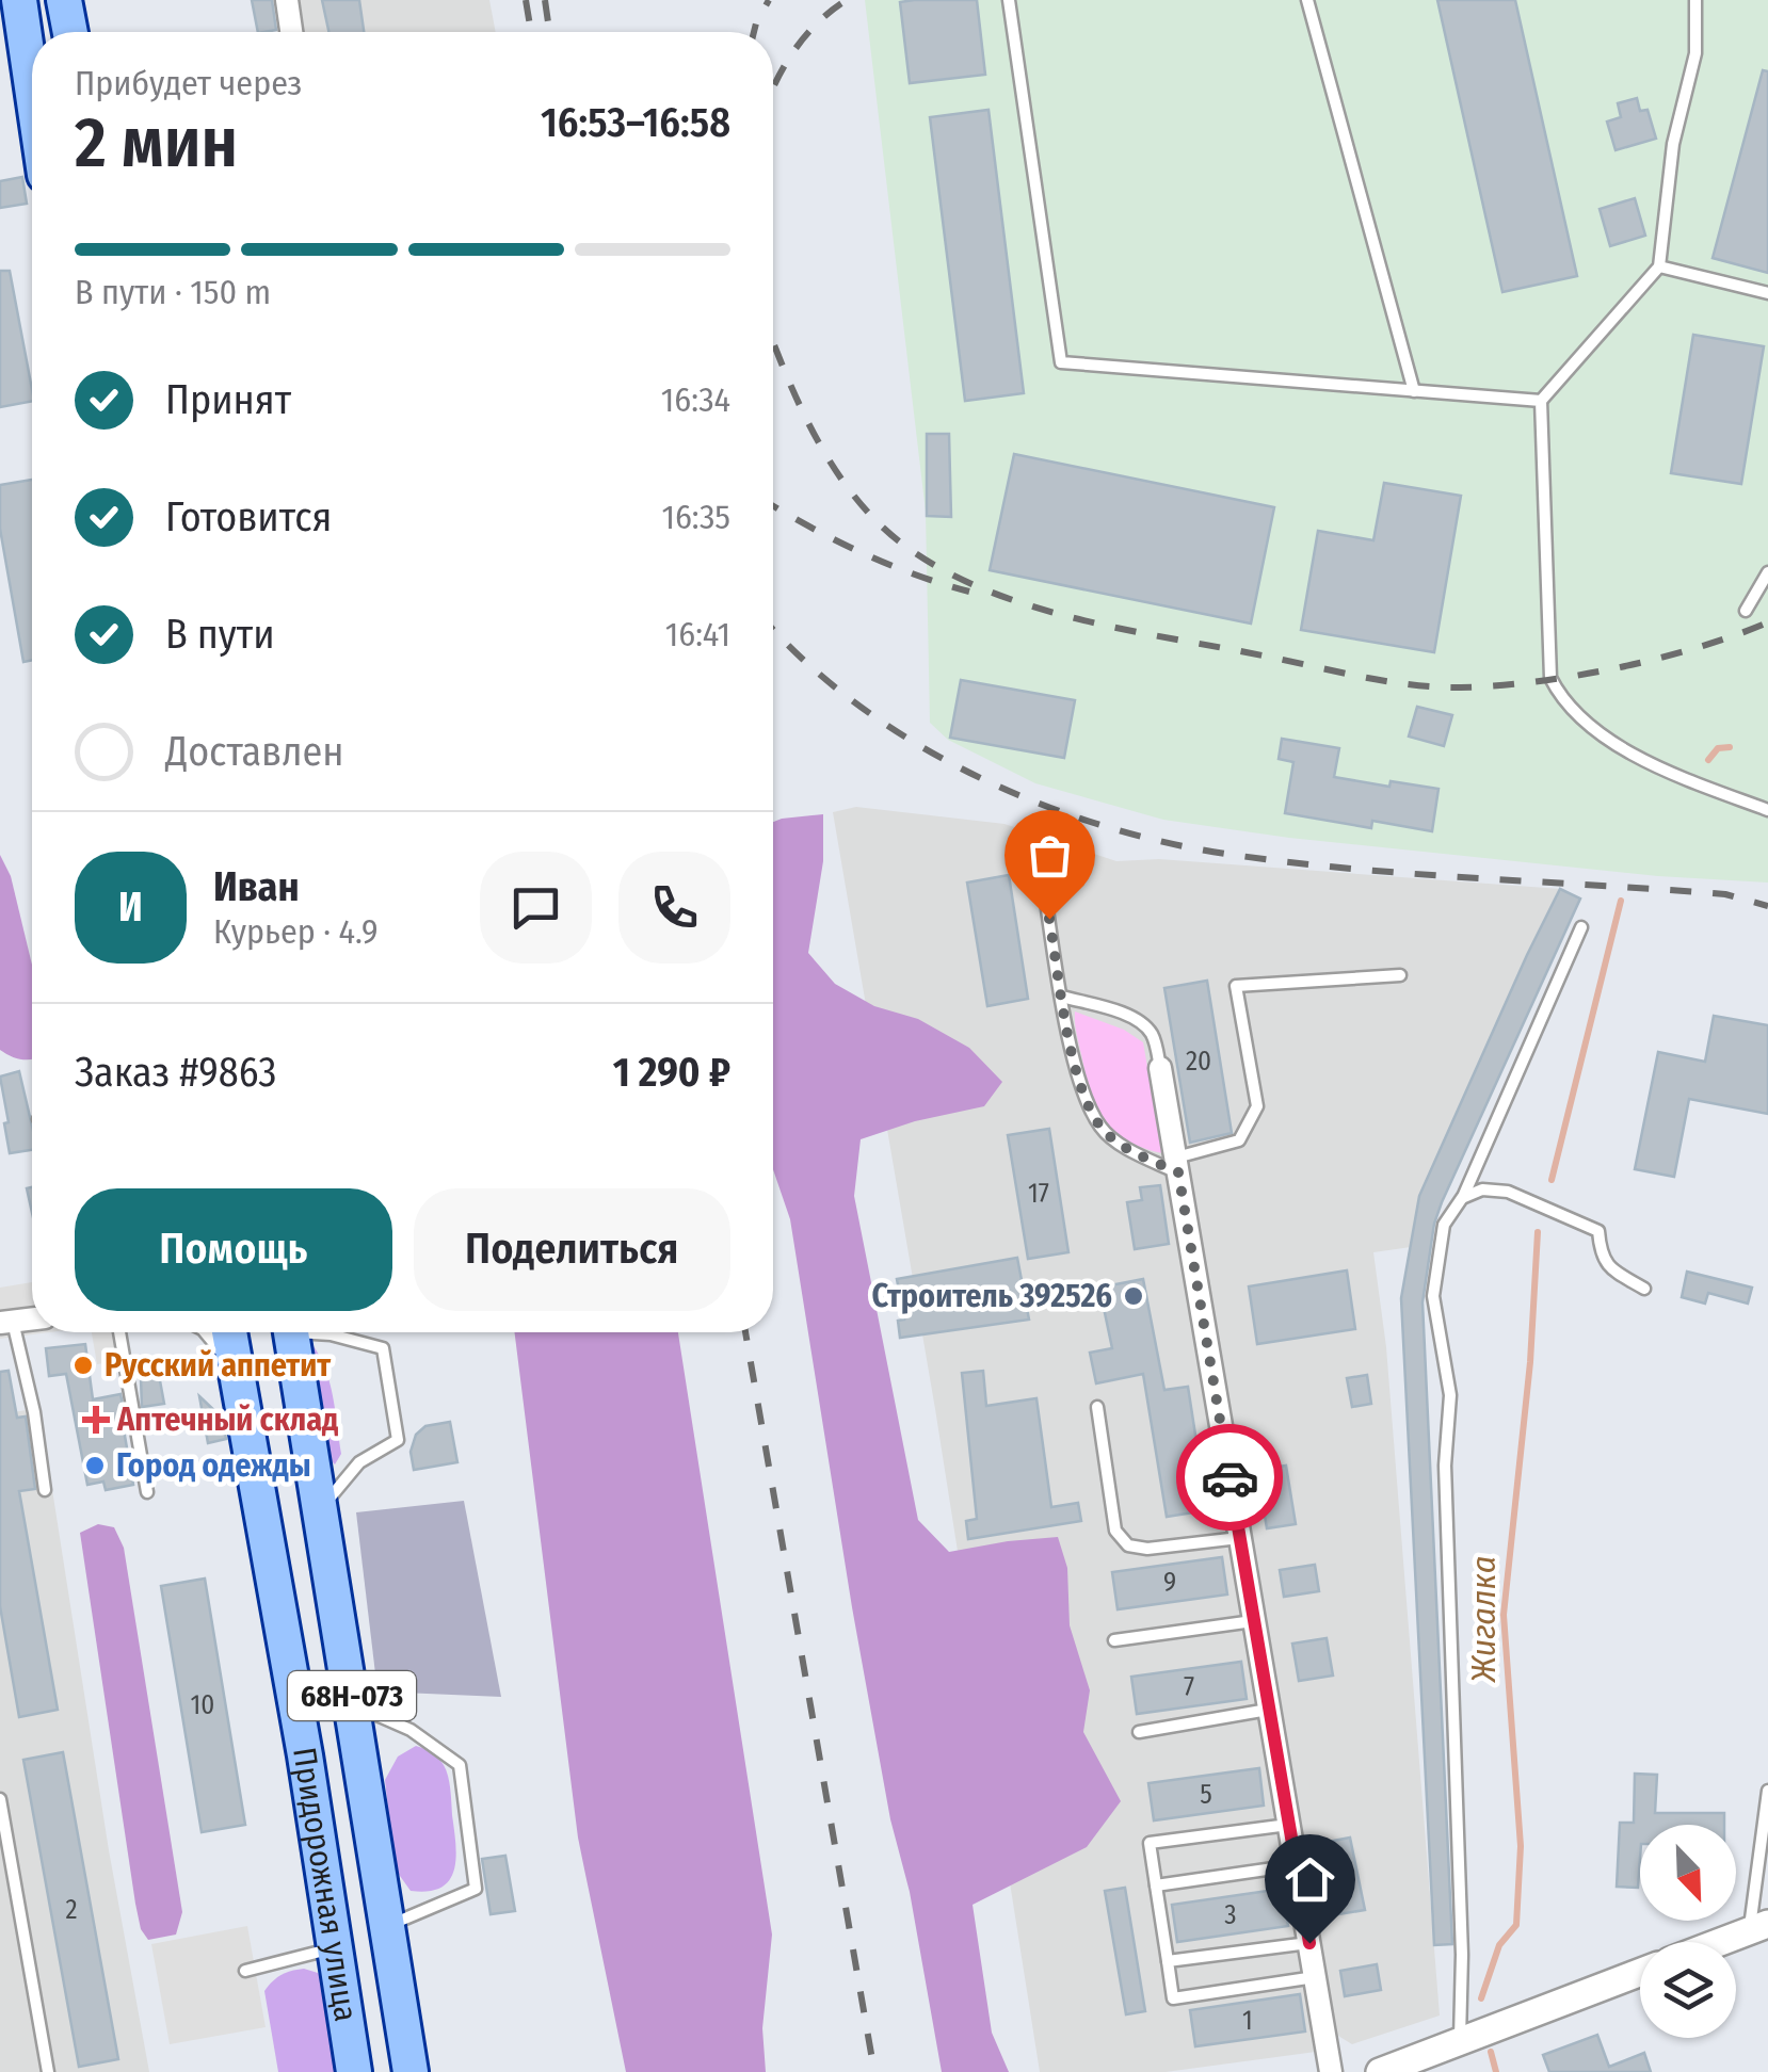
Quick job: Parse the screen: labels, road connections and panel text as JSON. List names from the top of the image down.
{
  "streets": {
    "main road": ["68Н-073", "Придорожная улица"]
  },
  "water": ["Жигалка"],
  "places": {
    "other": ["Строитель 392526", "Русский аппетит", "Город одежды"],
    "health": ["Аптечный склад"]
  },
  "house_numbers": [
    "20",
    "17",
    "9",
    "7",
    "10",
    "5",
    "2",
    "3",
    "1"
  ],
  "north": "bottom right",
  "page": {
    "heading": ["2 мин", "Прибудет через", "16:53–16:58"],
    "panel": [
      "Иван",
      "Курьер · 4.9",
      "Заказ #9863",
      "1 290 ₽"
    ],
    "bar": "В пути · 150 m",
    "list": [
      ["Принят", "16:34"],
      ["Готовится", "16:35"],
      ["В пути", "16:41"],
      "Доставлен"
    ],
    "round": "И",
    "buttons": ["Помощь", "Поделиться"]
  }
}
